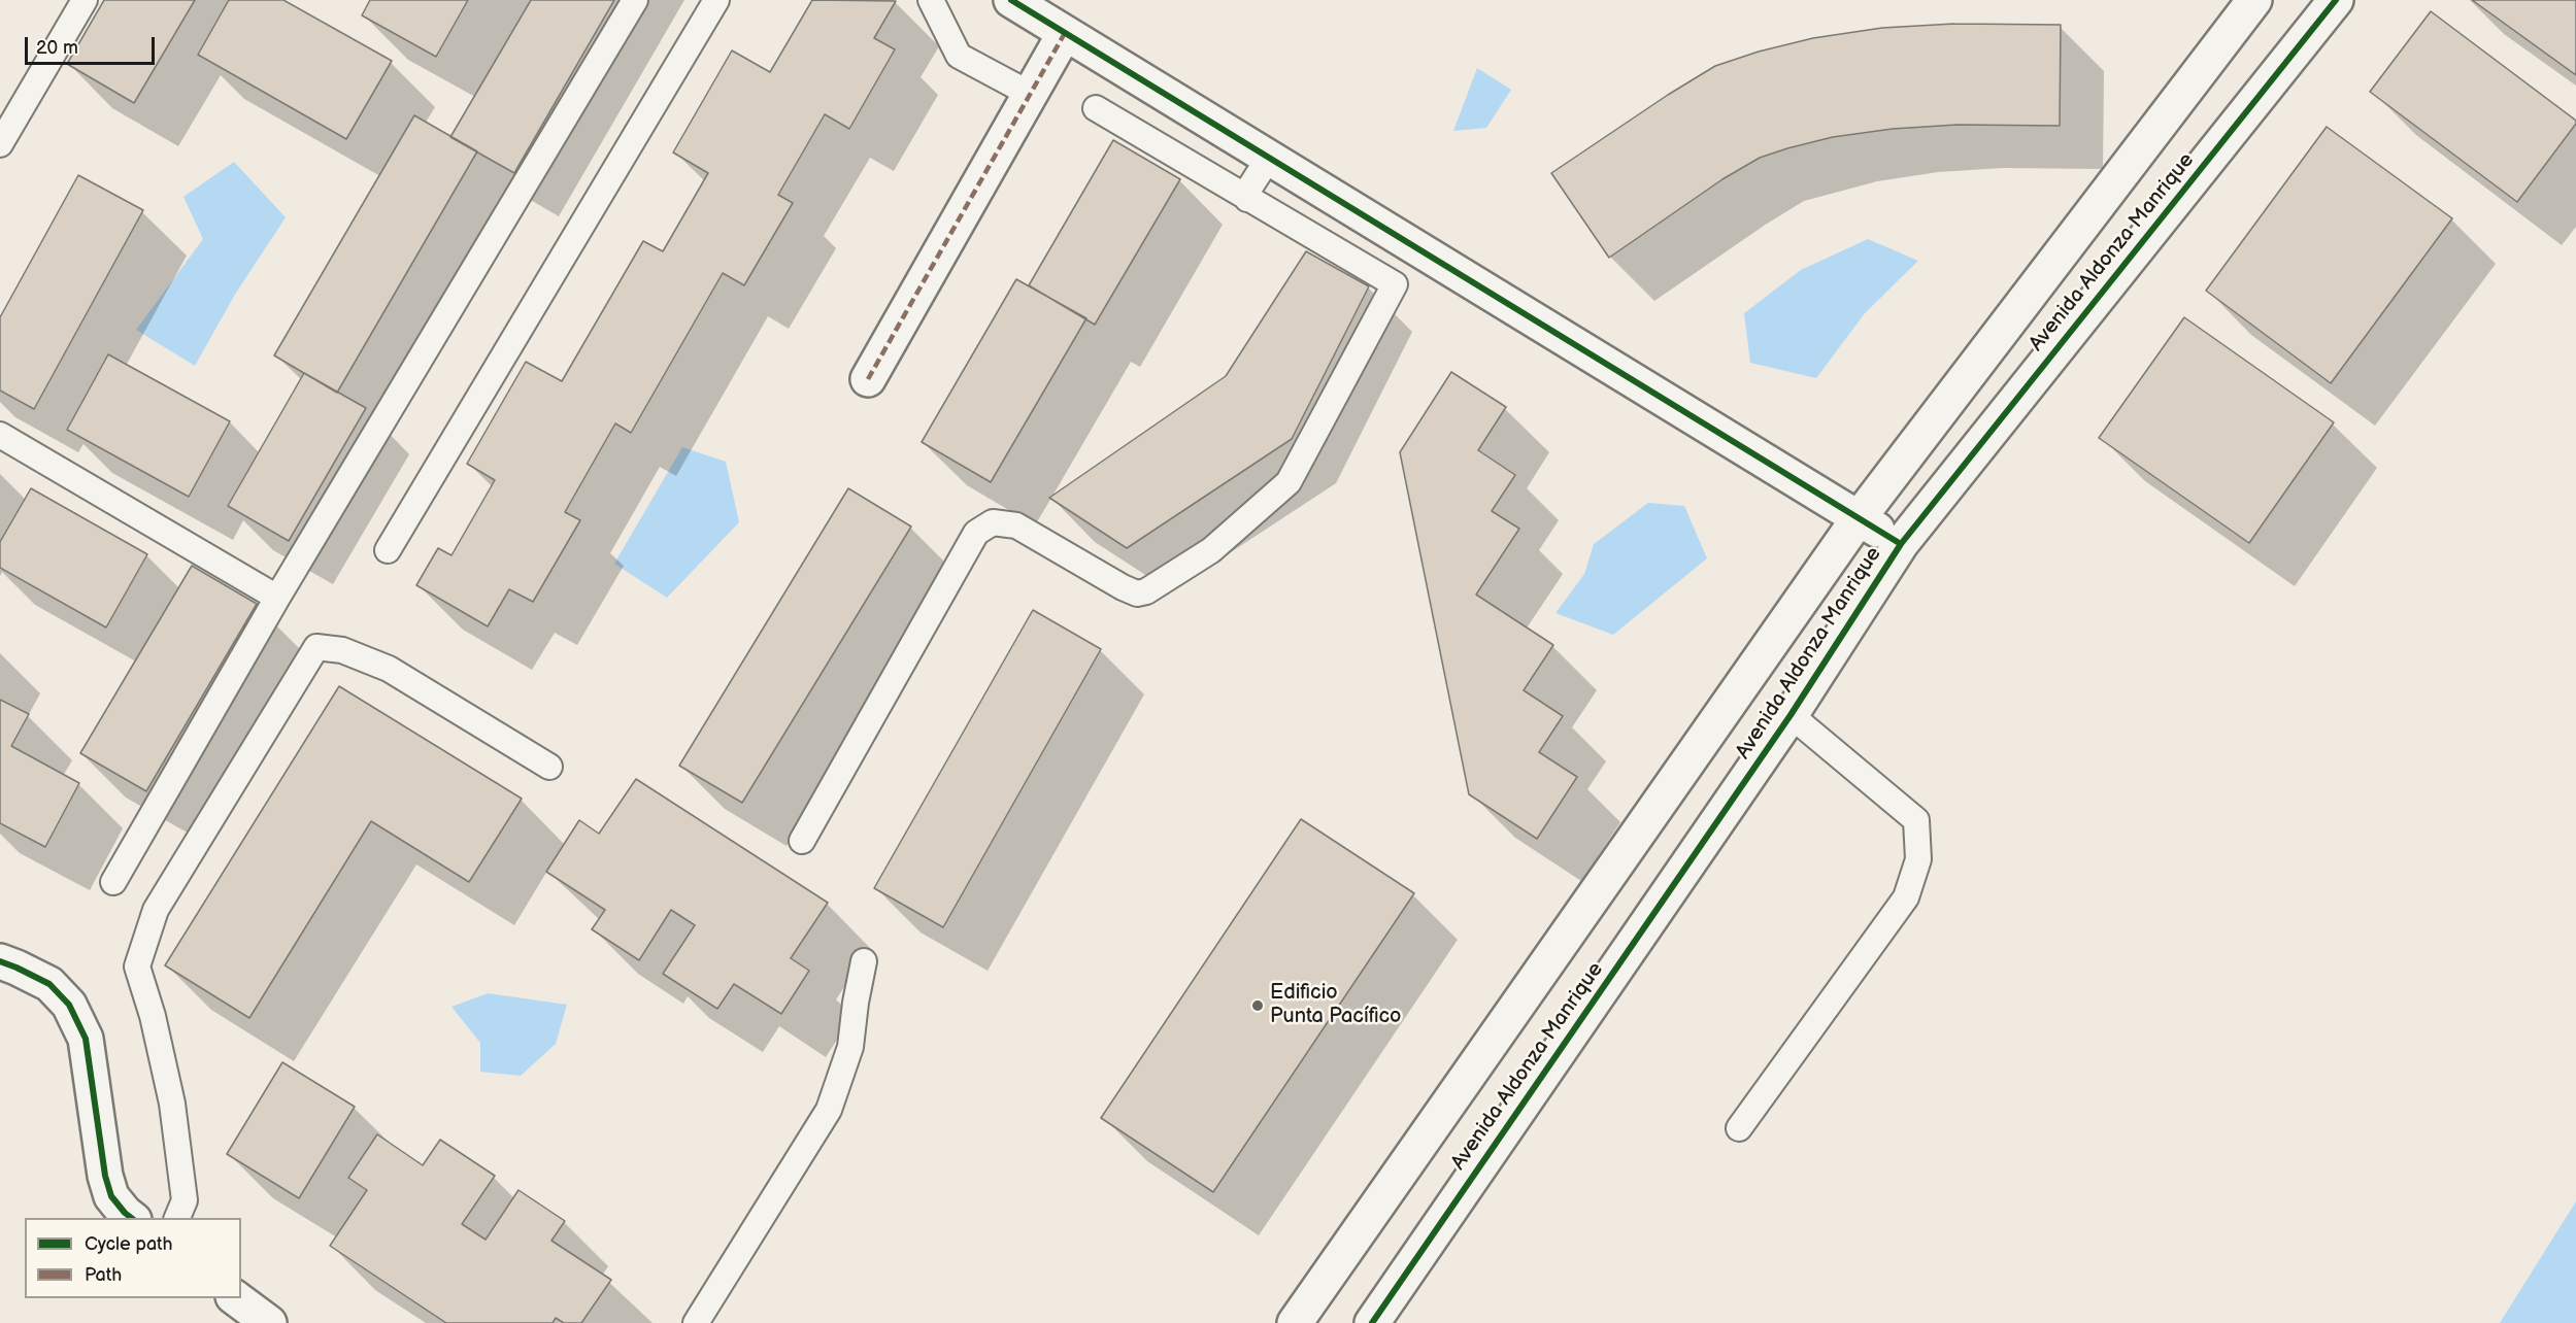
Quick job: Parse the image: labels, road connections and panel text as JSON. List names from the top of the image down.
{
  "streets": {
    "street": ["Avenida Aldonza Manrique"]
  },
  "places": ["Edificio Punta Pacífico"],
  "legend": ["Cycle path", "Path"],
  "scale_bar": "20 m"
}
